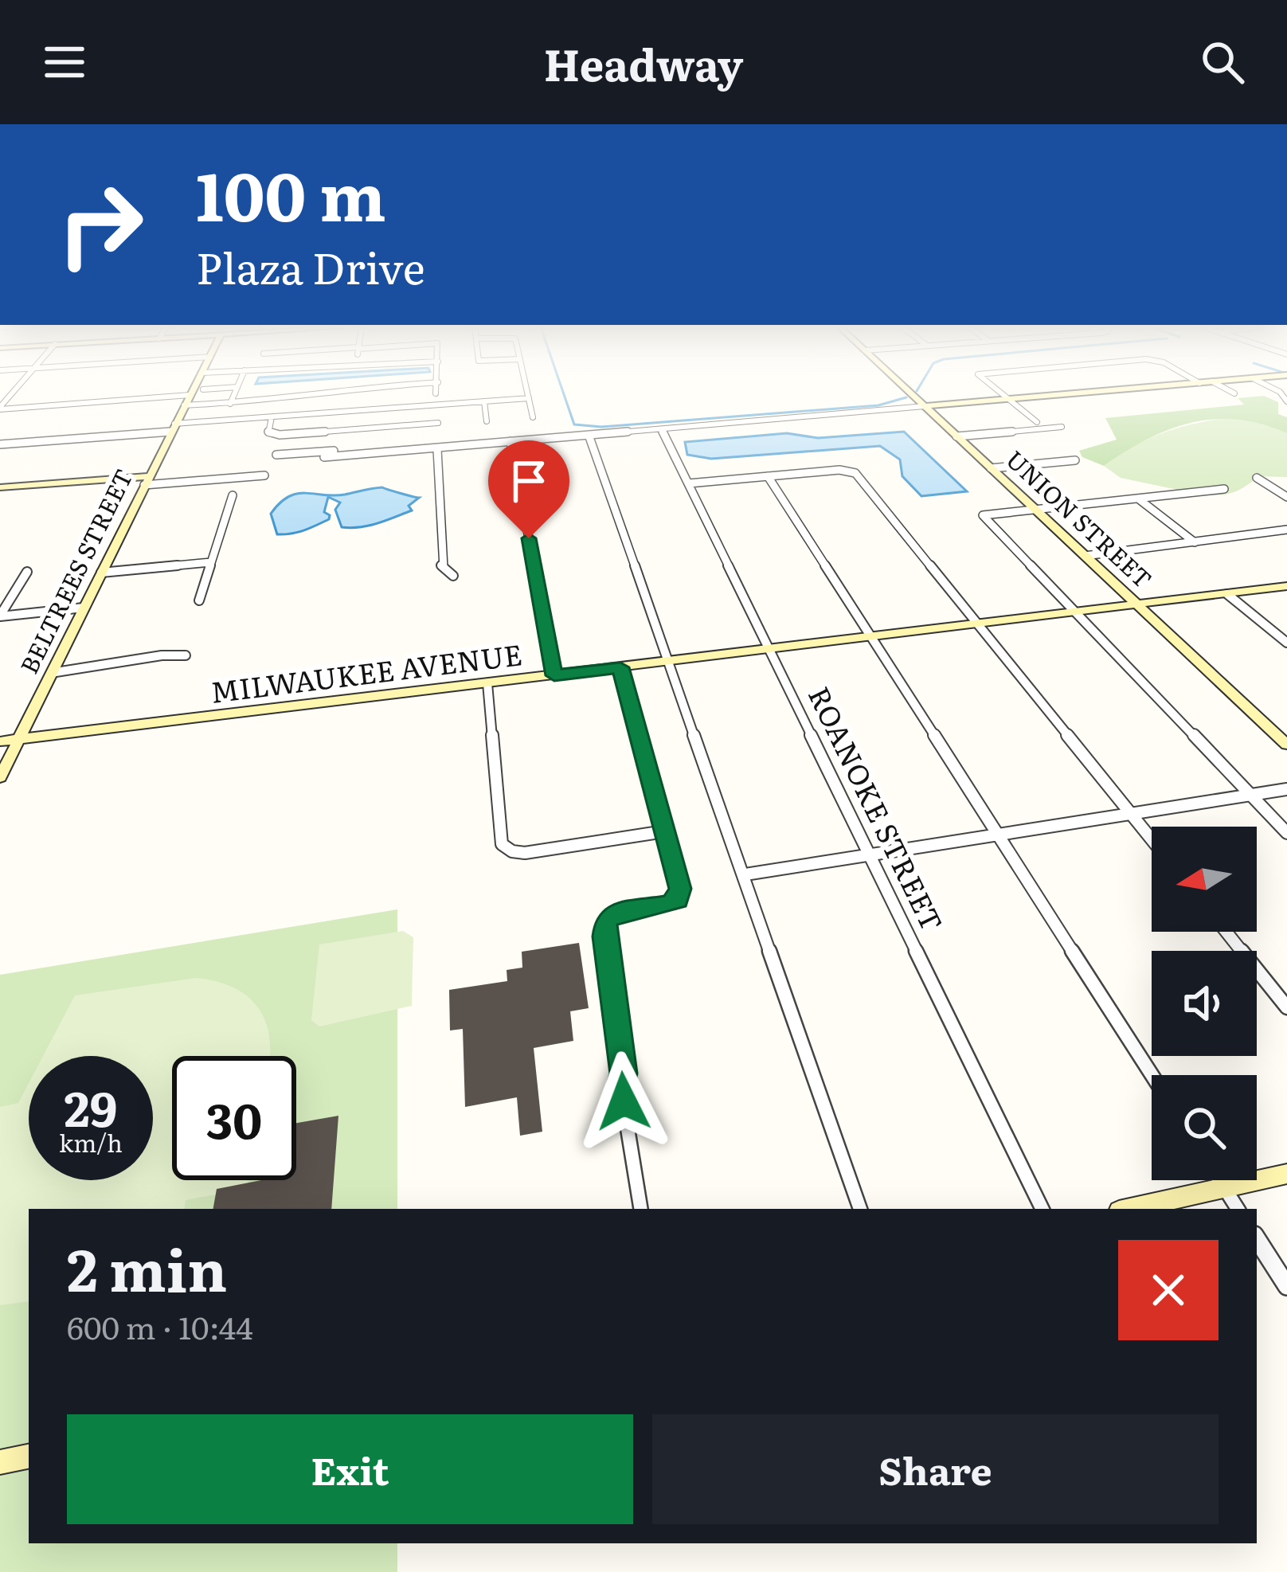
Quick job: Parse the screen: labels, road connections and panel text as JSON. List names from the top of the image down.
{
  "streets": {
    "street": [
      "UNION STREET",
      "BELTREES STREET",
      "MILWAUKEE AVENUE",
      "ROANOKE STREET"
    ]
  },
  "crossings": [
    ["UNION STREET", "MILWAUKEE AVENUE"],
    ["BELTREES STREET", "MILWAUKEE AVENUE"],
    ["MILWAUKEE AVENUE", "ROANOKE STREET"]
  ],
  "north": "left",
  "page": {
    "header": "Headway",
    "turn": ["100 m", "Plaza Drive"],
    "speed": "29 km/h",
    "limit": "30",
    "heading": ["2 min", "600 m · 10:44"],
    "buttons": ["Exit", "Share"]
  }
}
